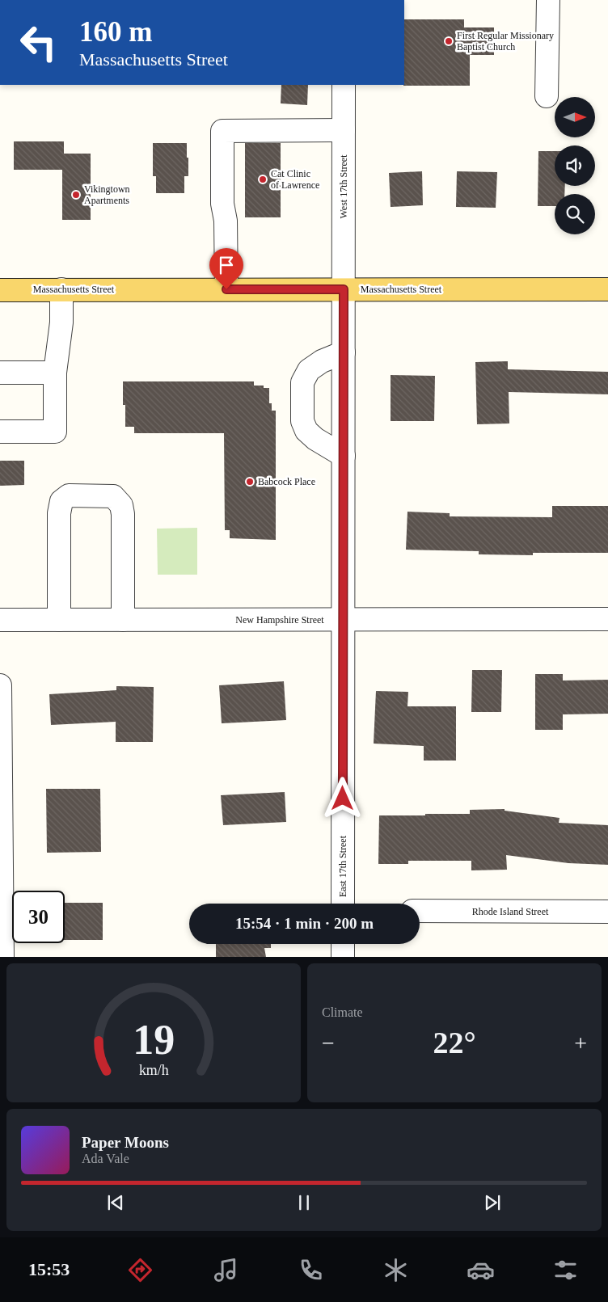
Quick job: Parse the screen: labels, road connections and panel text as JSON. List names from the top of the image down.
{
  "streets": {
    "main road": ["Massachusetts Street"],
    "street": [
      "West 17th Street",
      "New Hampshire Street",
      "East 17th Street",
      "Rhode Island Street"
    ]
  },
  "crossings": [
    ["West 17th Street", "Massachusetts Street"],
    ["West 17th Street", "East 17th Street"],
    ["Massachusetts Street", "East 17th Street"],
    ["New Hampshire Street", "East 17th Street"]
  ],
  "places": [
    "First Regular Missionary Baptist Church",
    "Cat Clinic of Lawrence",
    "Vikingtown Apartments",
    "Babcock Place"
  ],
  "north": "right",
  "page": {
    "turn": ["160 m", "Massachusetts Street"],
    "limit": "30",
    "trip": "15:54 · 1 min · 200 m",
    "tile": "Climate",
    "heat": ["−", "22°", "+"],
    "song": ["Paper Moons", "Ada Vale"],
    "tabs": "15:53",
    "gauge": ["19", "km/h"]
  }
}
